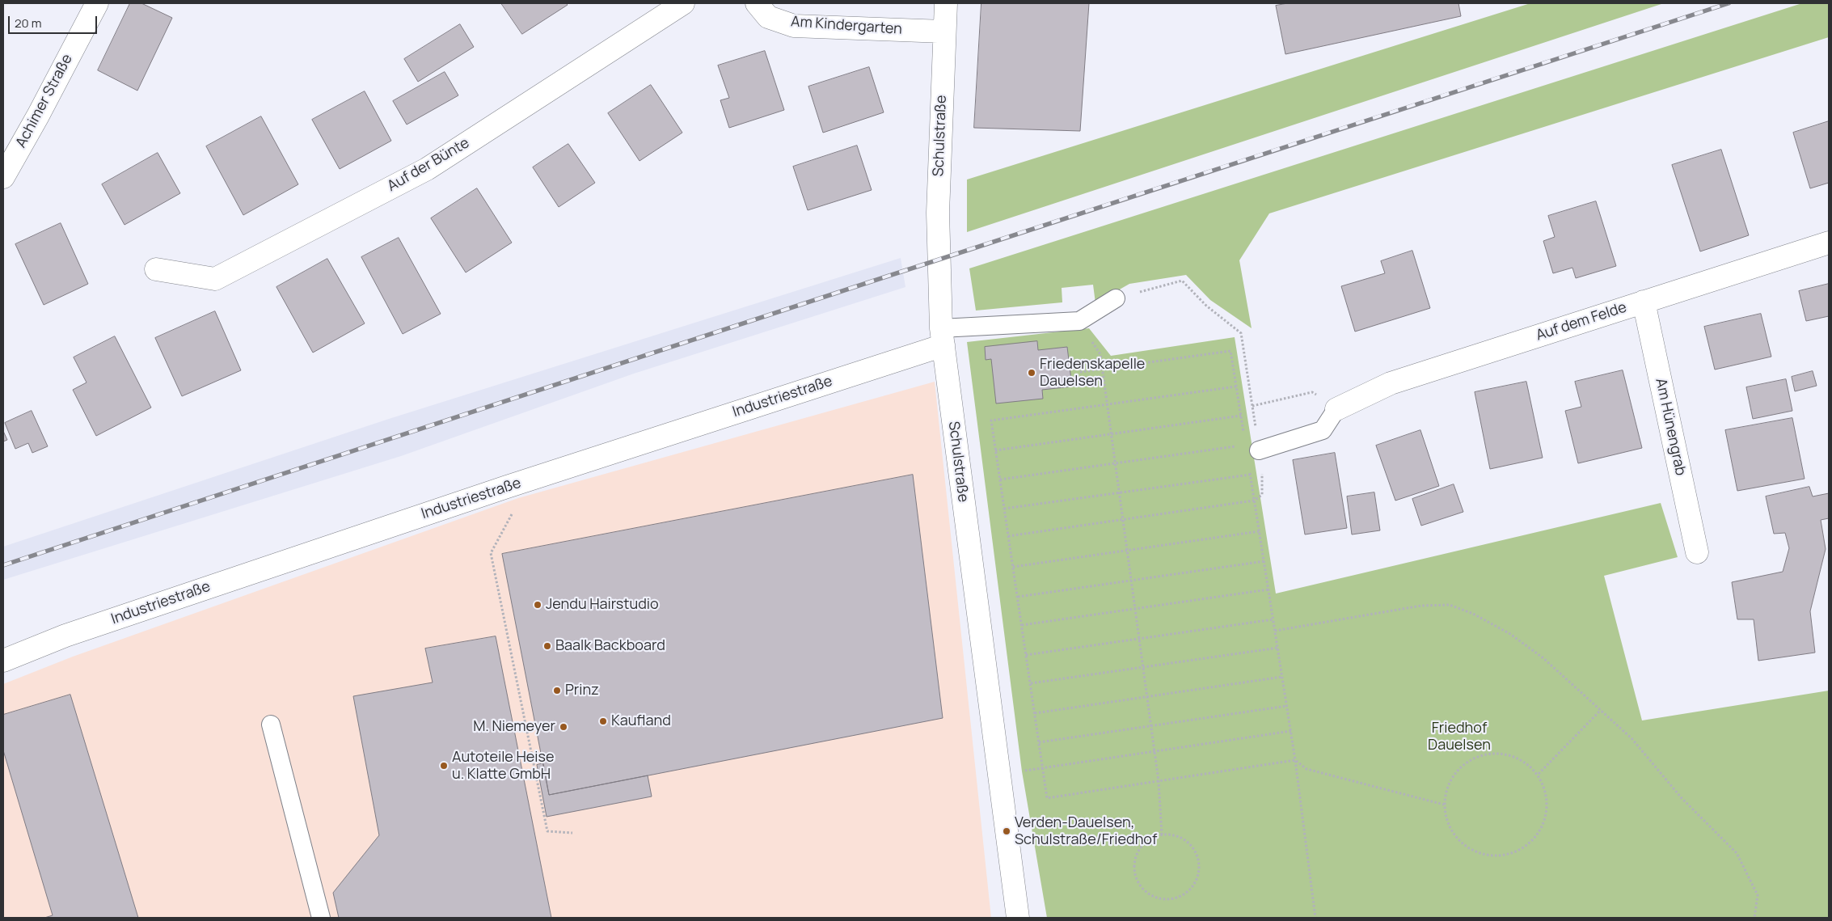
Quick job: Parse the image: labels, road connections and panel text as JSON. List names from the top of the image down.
{
  "streets": {
    "street": [
      "Am Kindergarten",
      "Achimer Straße",
      "Schulstraße",
      "Auf der Bünte",
      "Auf dem Felde",
      "Industriestraße",
      "Am Hünengrab"
    ]
  },
  "crossings": [
    ["Am Kindergarten", "Schulstraße"],
    ["Schulstraße", "Industriestraße"],
    ["Auf dem Felde", "Am Hünengrab"]
  ],
  "parks": ["Friedhof Dauelsen"],
  "places": [
    "Friedenskapelle Dauelsen",
    "Jendu Hairstudio",
    "Baalk Backboard",
    "Prinz",
    "Kaufland",
    "M. Niemeyer",
    "Autoteile Heise u. Klatte GmbH",
    "Verden-Dauelsen, Schulstraße/Friedhof"
  ],
  "scale_bar": "20 m"
}
